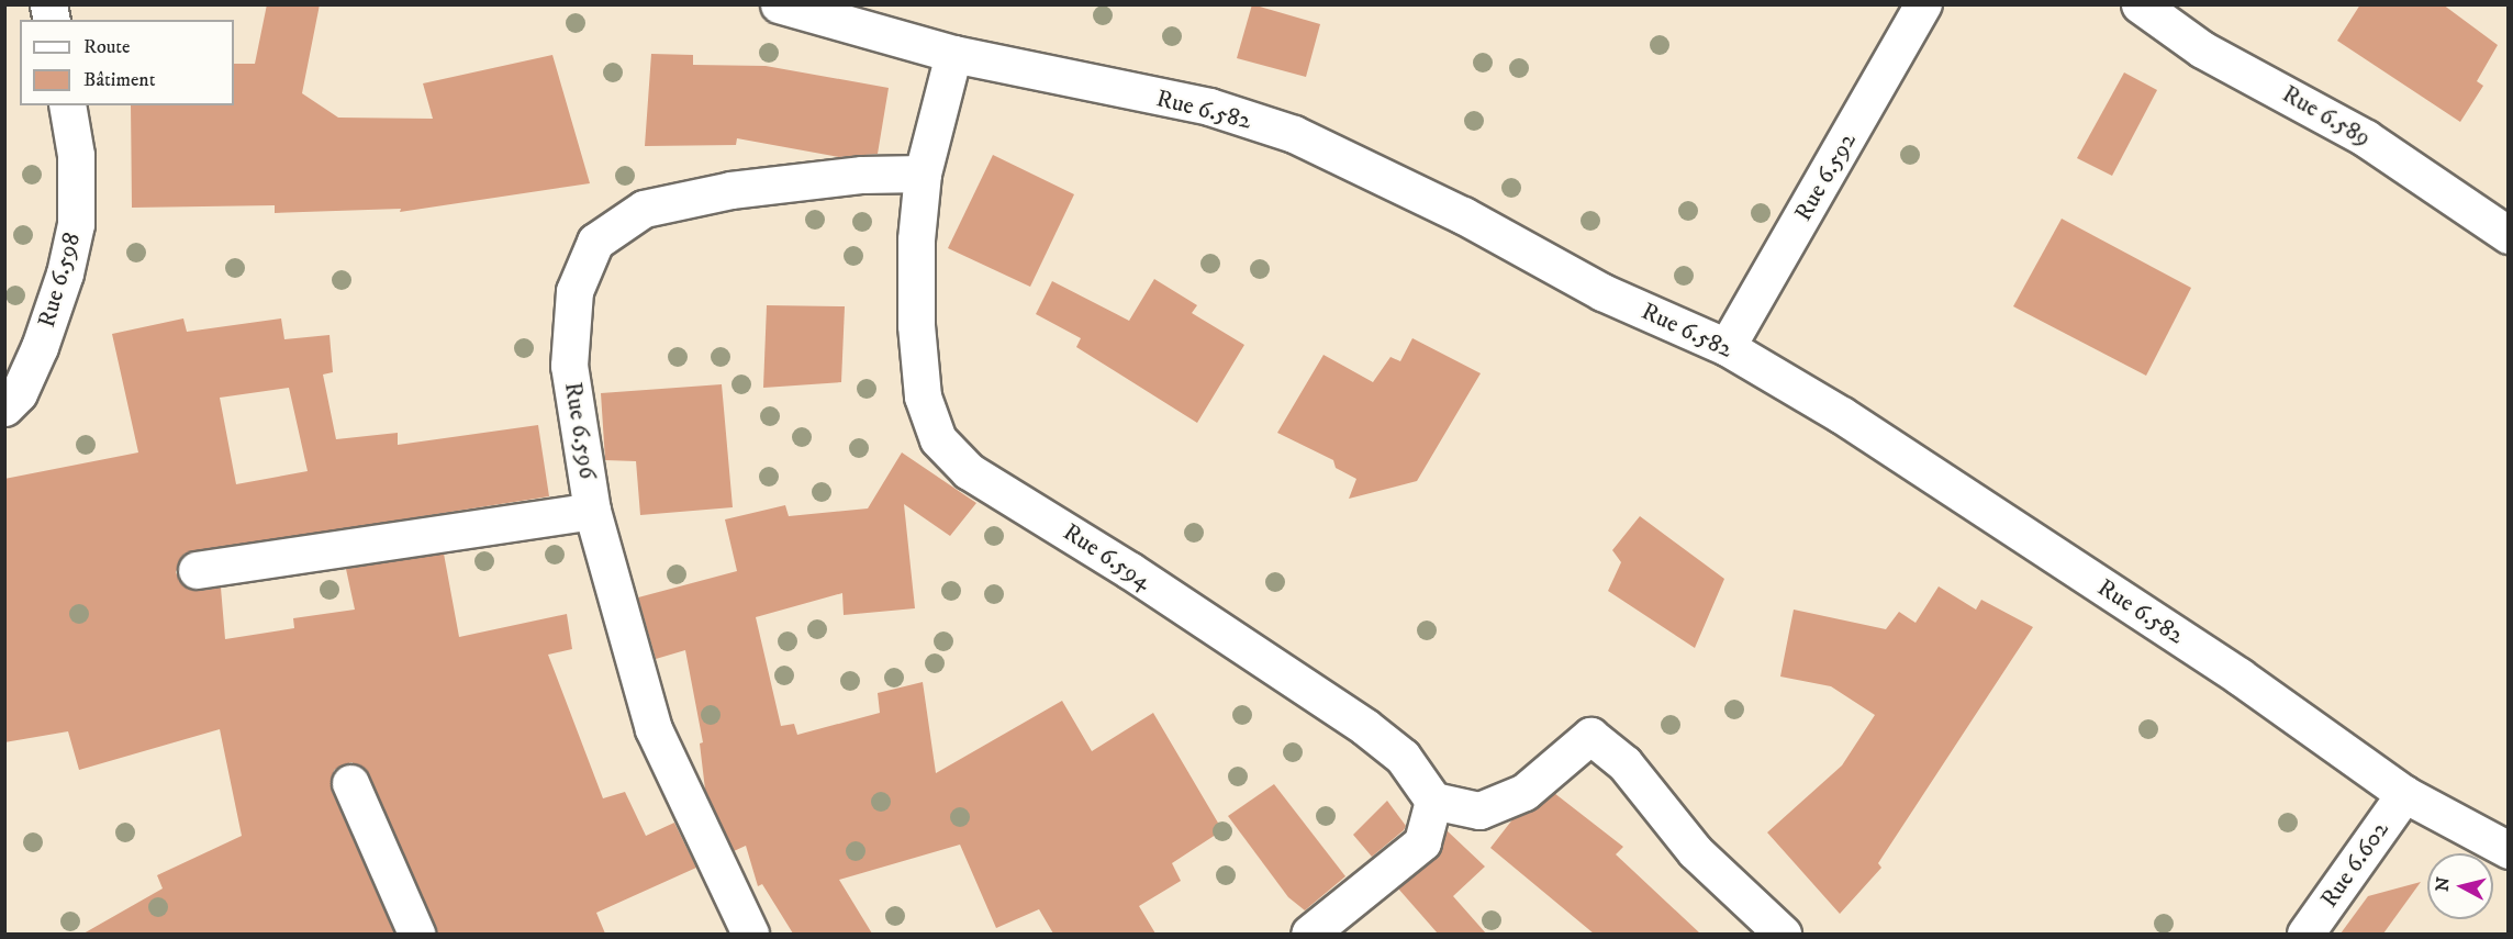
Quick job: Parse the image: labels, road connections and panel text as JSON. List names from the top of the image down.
{
  "streets": {
    "street": [
      "Rue 6.582",
      "Rue 6.589",
      "Rue 6.592",
      "Rue 6.598",
      "Rue 6.596",
      "Rue 6.594",
      "Rue 6.602"
    ]
  },
  "crossings": [
    ["Rue 6.582", "Rue 6.592"],
    ["Rue 6.582", "Rue 6.594"],
    ["Rue 6.582", "Rue 6.602"],
    ["Rue 6.596", "Rue 6.594"]
  ],
  "legend": ["Route", "Bâtiment"],
  "north": "left"
}
